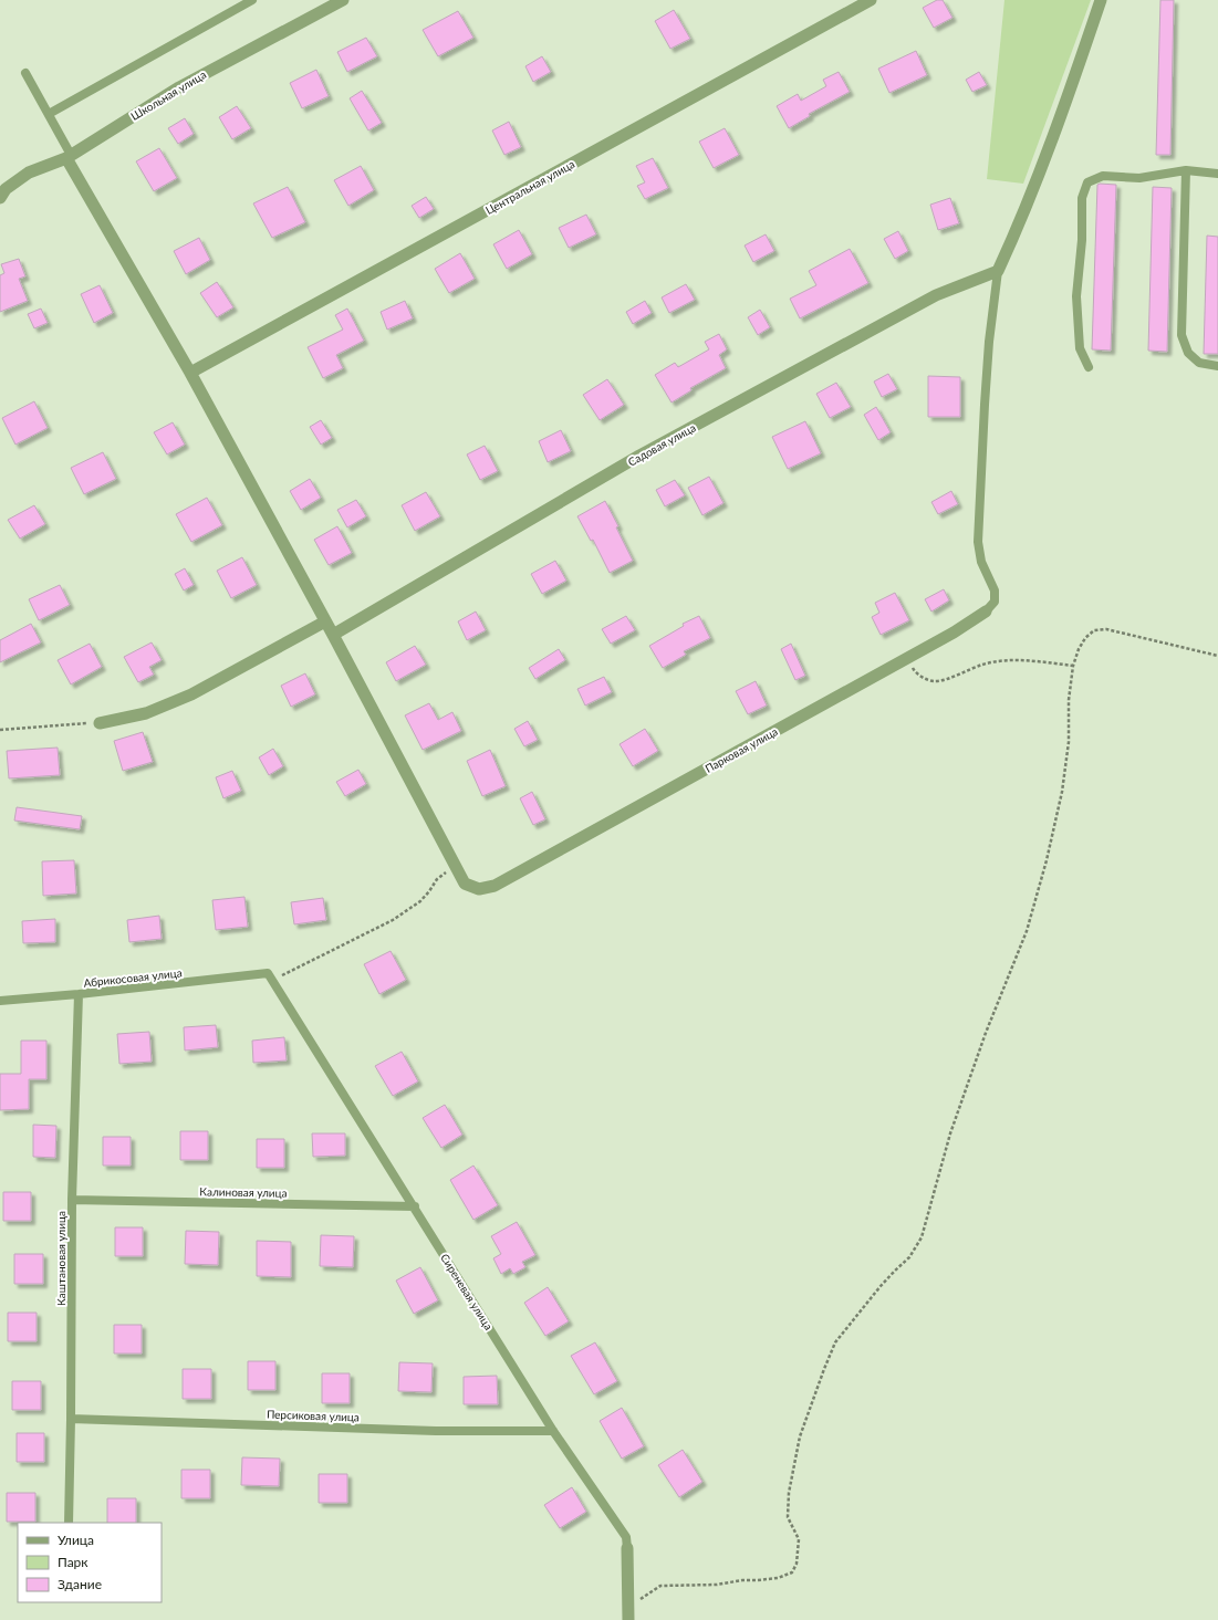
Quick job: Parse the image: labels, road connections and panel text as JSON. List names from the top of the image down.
{
  "streets": {
    "street": [
      "Школьная улица",
      "Центральная улица",
      "Садовая улица",
      "Парковая улица",
      "Сиреневая улица"
    ],
    "lane": [
      "Абрикосовая улица",
      "Калиновая улица",
      "Каштановая улица",
      "Персиковая улица"
    ]
  },
  "crossings": [
    ["Абрикосовая улица", "Каштановая улица"],
    ["Абрикосовая улица", "Сиреневая улица"],
    ["Калиновая улица", "Каштановая улица"],
    ["Калиновая улица", "Сиреневая улица"],
    ["Каштановая улица", "Персиковая улица"],
    ["Сиреневая улица", "Персиковая улица"]
  ],
  "legend": ["Улица", "Парк", "Здание"]
}
